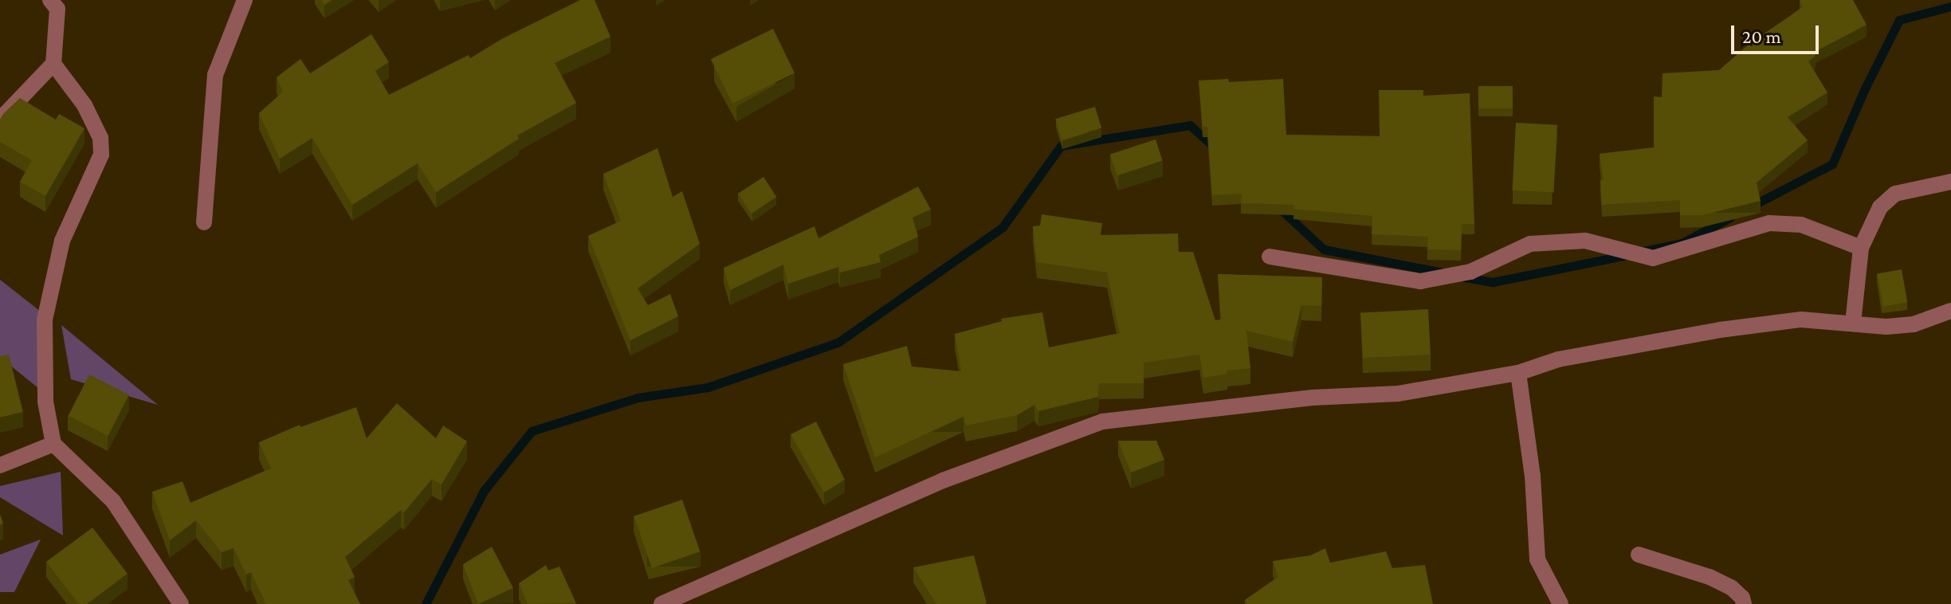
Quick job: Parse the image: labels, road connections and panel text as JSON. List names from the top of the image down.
{
  "scale_bar": "20 m"
}
